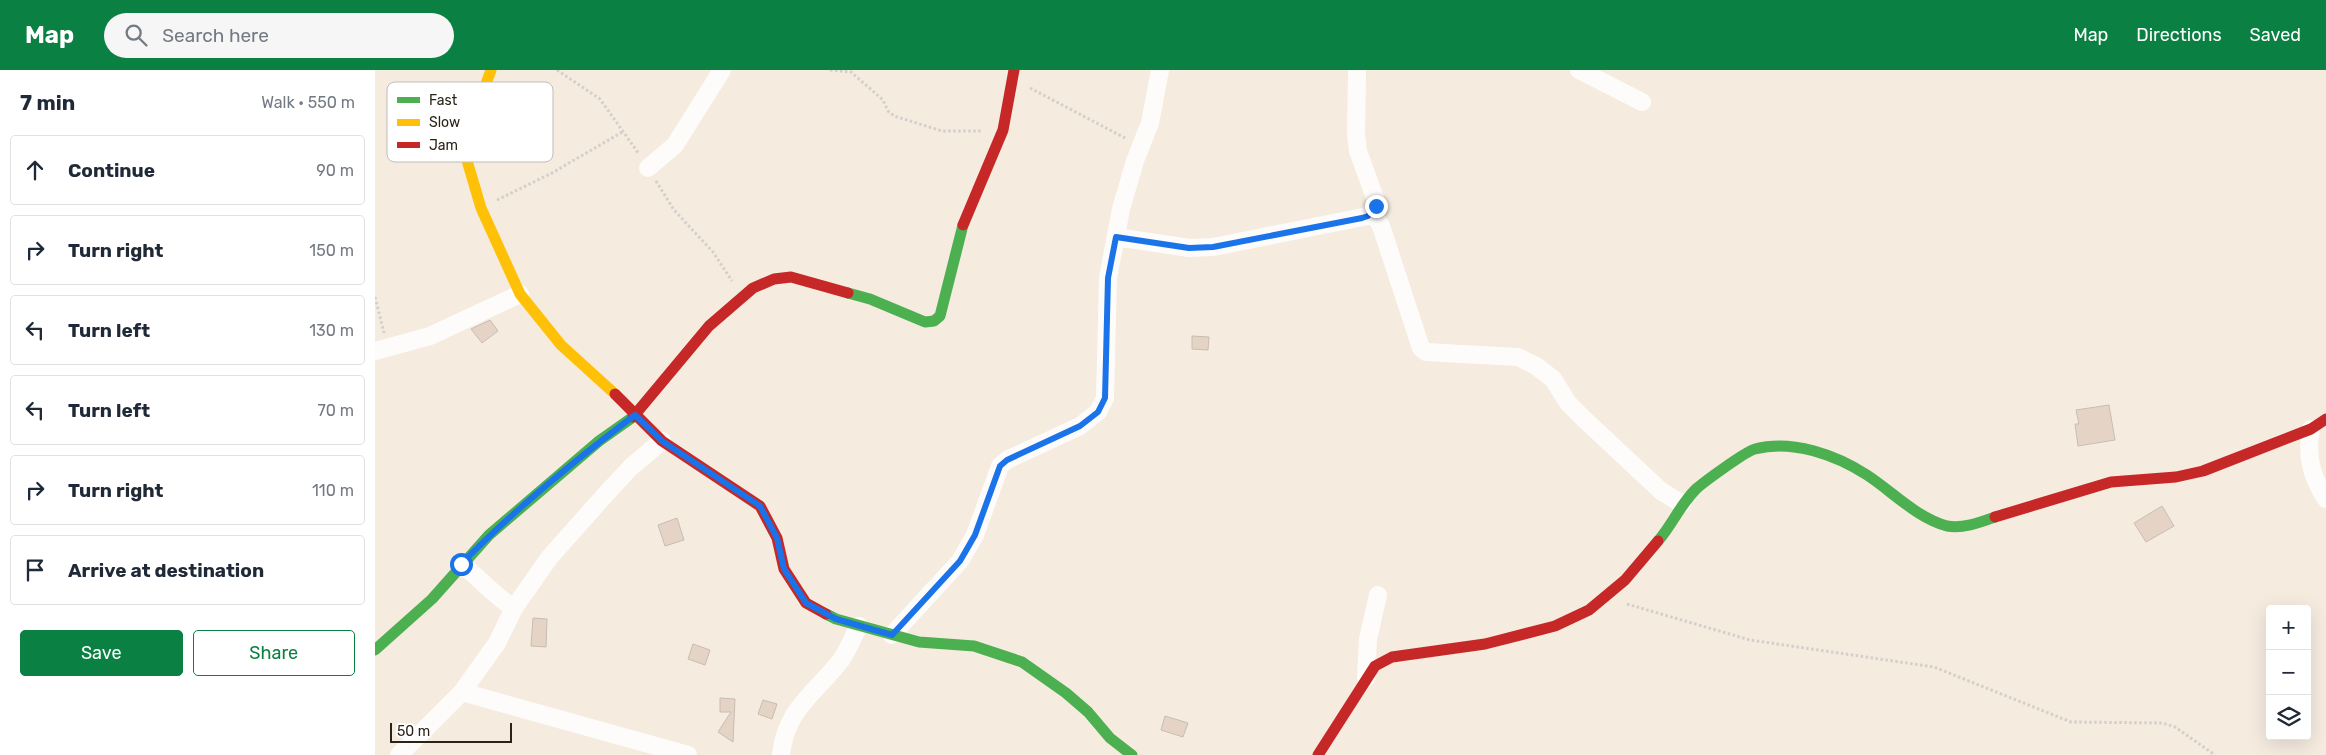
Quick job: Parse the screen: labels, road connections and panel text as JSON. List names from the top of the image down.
{
  "legend": ["Fast", "Slow", "Jam"],
  "scale_bar": "50 m",
  "page": {
    "header": "Map",
    "search": "Search here",
    "nav": ["Map", "Directions", "Saved"],
    "heading": ["7 min", "Walk · 550 m"],
    "list": [
      ["Continue", "90 m"],
      ["Turn right", "150 m"],
      ["Turn left", "130 m"],
      ["Turn left", "70 m"],
      ["Turn right", "110 m"],
      "Arrive at destination"
    ],
    "map_buttons": ["+", "−"],
    "buttons": ["Save", "Share"],
    "scale": "50 m"
  }
}
